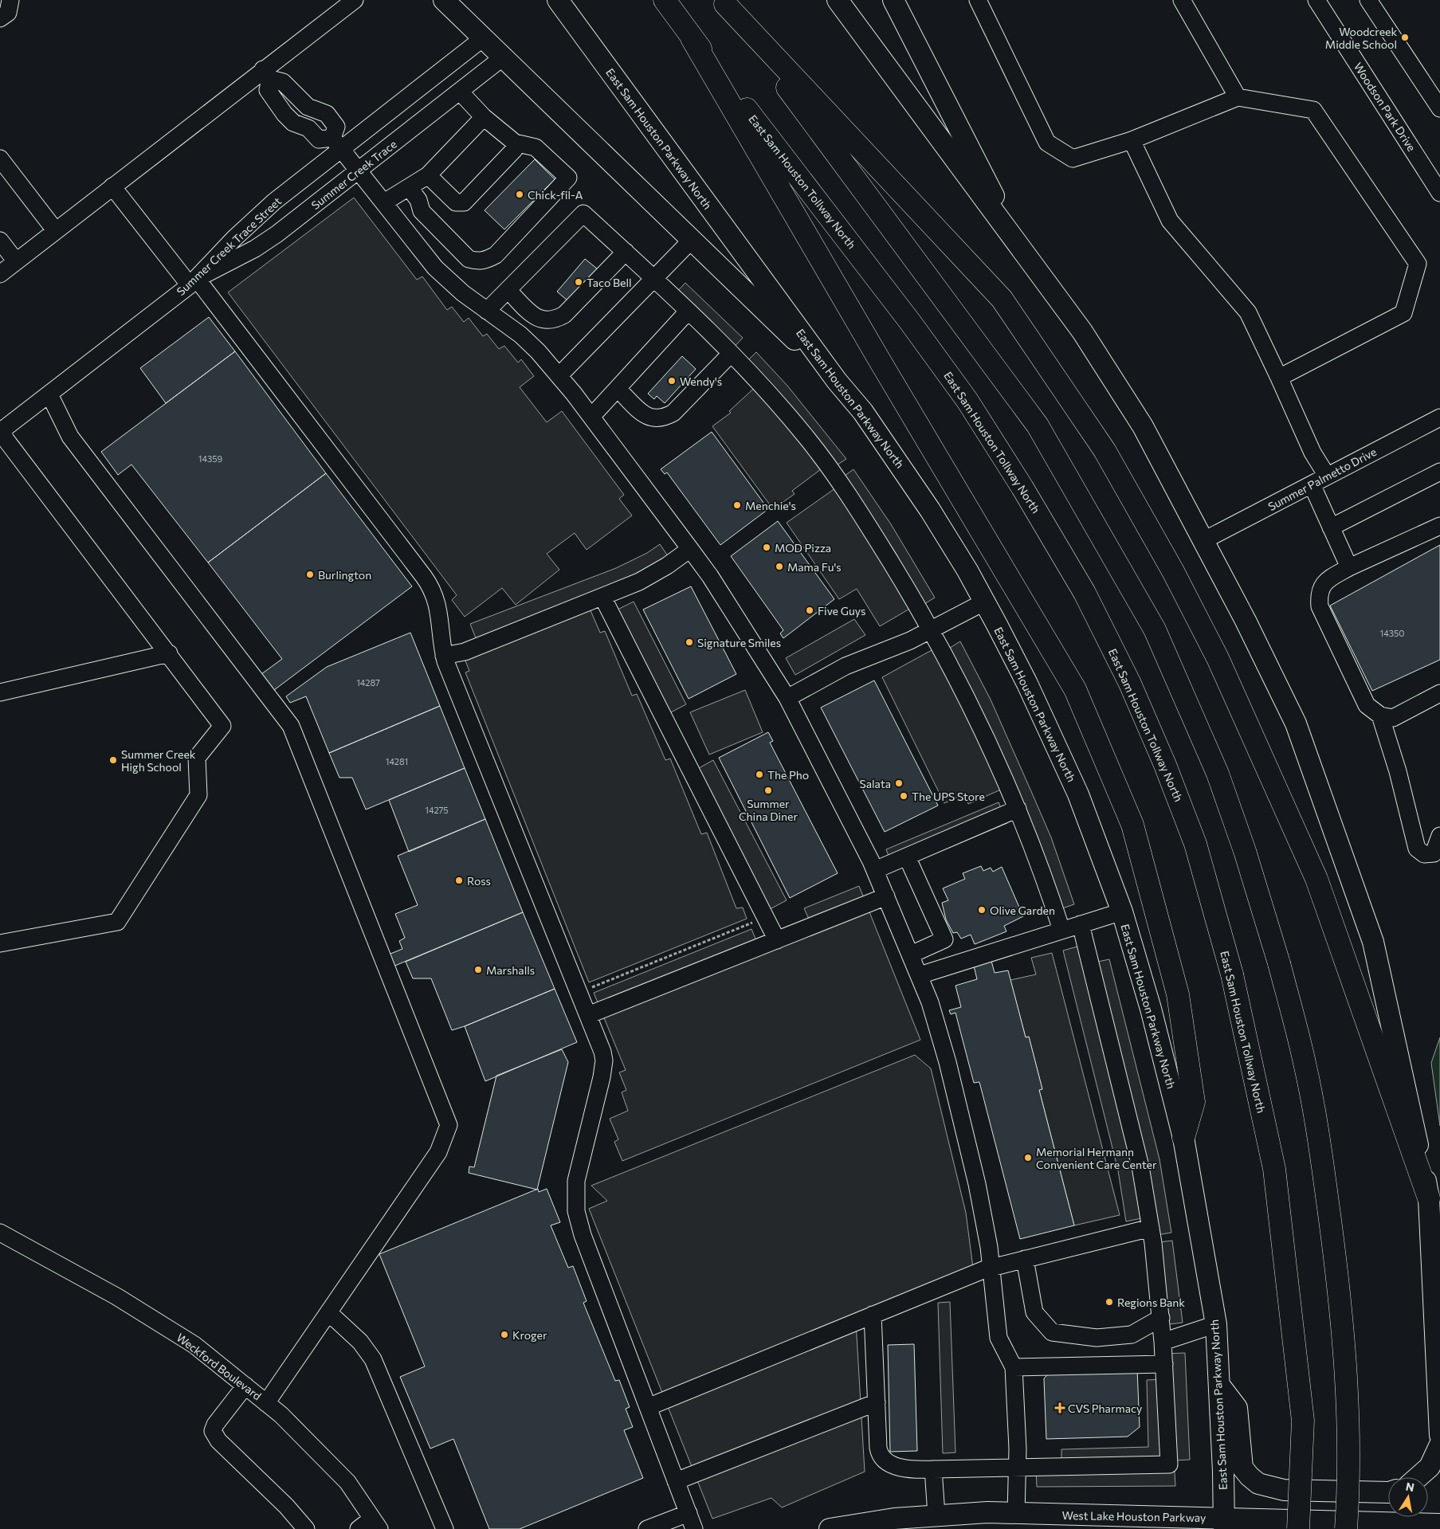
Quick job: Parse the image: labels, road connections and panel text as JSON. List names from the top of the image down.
{
  "streets": {
    "highway": ["East Sam Houston Tollway North"],
    "main road": ["East Sam Houston Parkway North", "West Lake Houston Parkway"],
    "street": [
      "Woodson Park Drive",
      "Summer Creek Trace",
      "Summer Creek Trace Street",
      "Summer Palmetto Drive",
      "Weckford Boulevard"
    ]
  },
  "crossings": [
    ["East Sam Houston Parkway North", "West Lake Houston Parkway"],
    ["Summer Creek Trace", "Summer Creek Trace Street"]
  ],
  "places": {
    "other": [
      "Woodcreek Middle School",
      "Chick-fil-A",
      "Taco Bell",
      "Wendy's",
      "Menchie's",
      "MOD Pizza",
      "Mama Fu's",
      "Burlington",
      "Five Guys",
      "Signature Smiles",
      "Summer Creek High School",
      "The Pho",
      "Salata",
      "Summer China Diner",
      "The UPS Store",
      "Ross",
      "Olive Garden",
      "Marshalls",
      "Memorial Hermann Convenient Care Center",
      "Regions Bank",
      "Kroger"
    ],
    "health": ["CVS Pharmacy"]
  },
  "house_numbers": [
    "14359",
    "14350",
    "14287",
    "14281",
    "14275"
  ],
  "north": "top"
}
